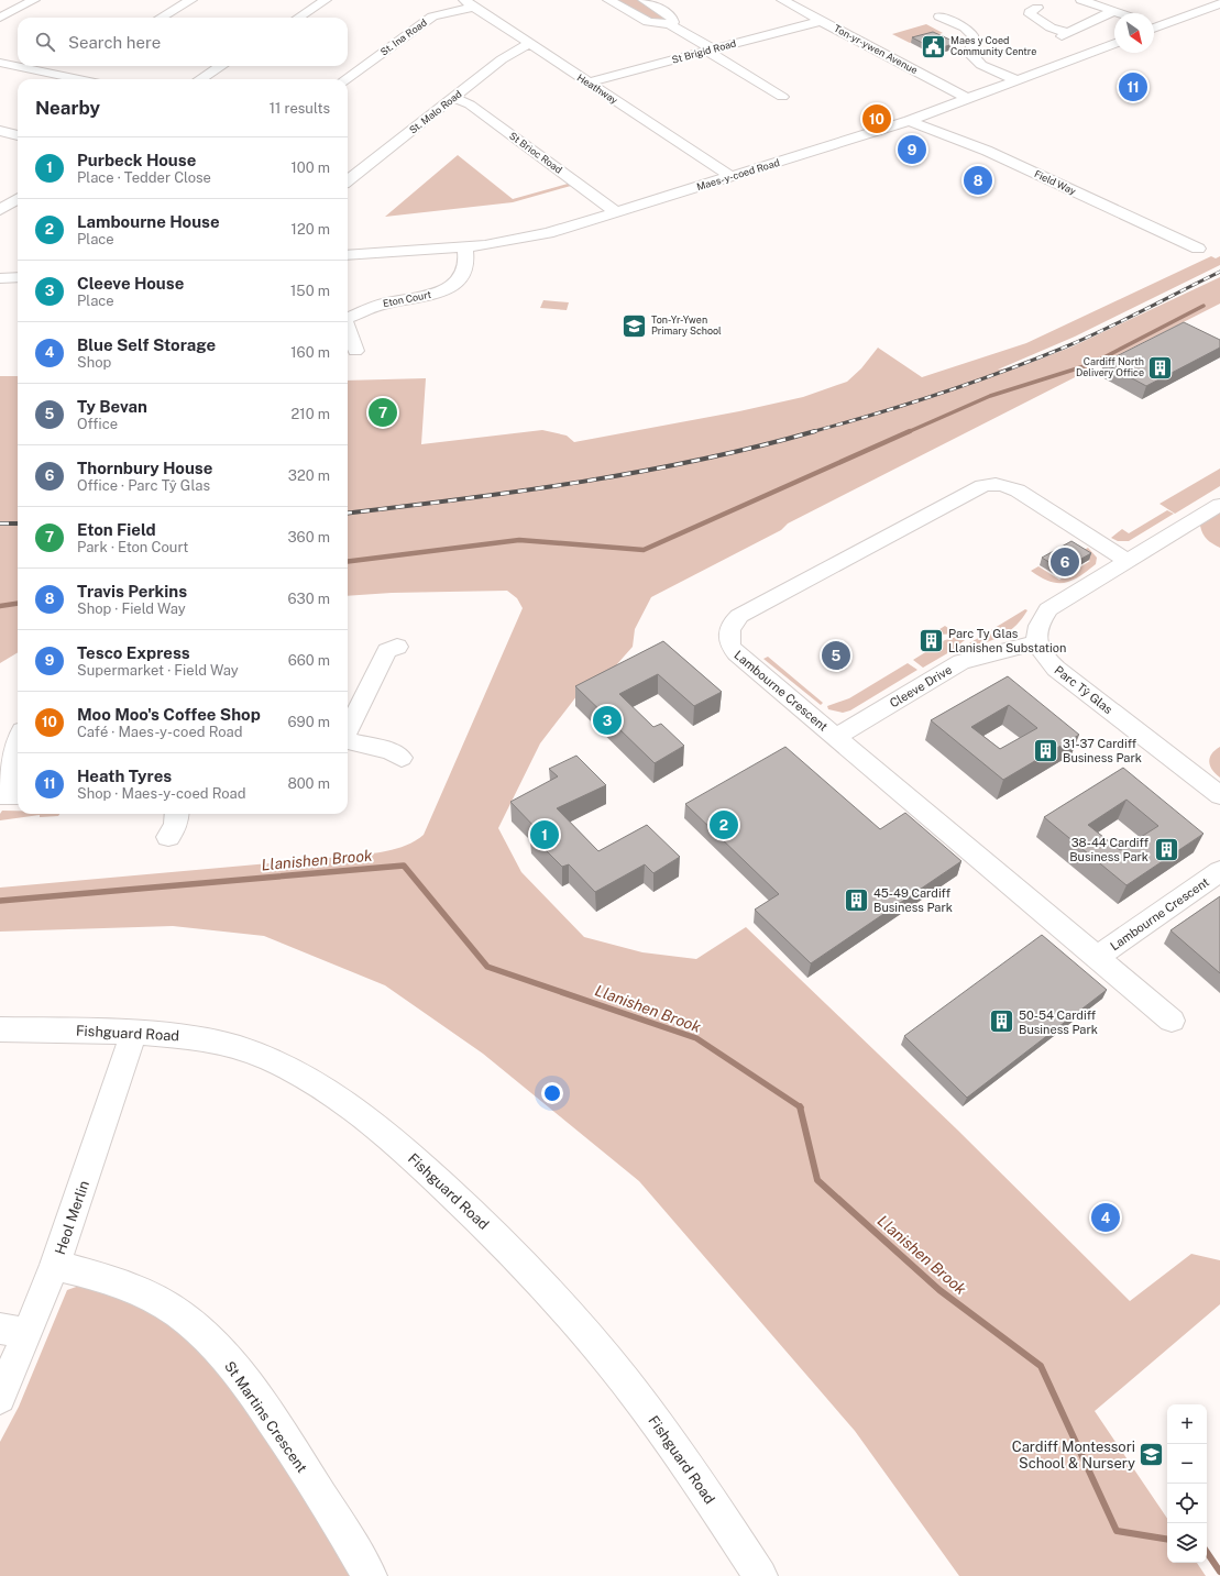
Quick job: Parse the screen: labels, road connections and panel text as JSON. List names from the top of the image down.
{
  "streets": {
    "street": [
      "St. Ina Road",
      "Ton-yr-ywen Avenue",
      "St Brigid Road",
      "Heathway",
      "St. Malo Road",
      "St Brioc Road",
      "Maes-y-coed Road",
      "Field Way",
      "Eton Court",
      "Cleeve Drive",
      "Parc Tŷ Glas",
      "Lambourne Crescent",
      "Fishguard Road",
      "Heol Merlin",
      "St Martins Crescent"
    ]
  },
  "crossings": [
    ["St. Ina Road", "Heathway"],
    ["Ton-yr-ywen Avenue", "St Brigid Road"],
    ["Ton-yr-ywen Avenue", "Maes-y-coed Road"],
    ["St Brigid Road", "Heathway"],
    ["Heathway", "St. Malo Road"],
    ["Heathway", "Maes-y-coed Road"],
    ["St. Malo Road", "St Brioc Road"],
    ["St Brioc Road", "Maes-y-coed Road"],
    ["Maes-y-coed Road", "Field Way"],
    ["Maes-y-coed Road", "Eton Court"],
    ["Cleeve Drive", "Parc Tŷ Glas"],
    ["Cleeve Drive", "Lambourne Crescent"],
    ["Fishguard Road", "Heol Merlin"],
    ["Heol Merlin", "St Martins Crescent"]
  ],
  "water": ["Llanishen Brook"],
  "places": {
    "public building": ["Maes y Coed Community Centre"],
    "school or university": ["Ton-Yr-Ywen Primary School", "Cardiff Montessori School & Nursery"],
    "building": [
      "Cardiff North Delivery Office",
      "Parc Ty Glas Llanishen Substation",
      "31-37 Cardiff Business Park",
      "38-44 Cardiff Business Park",
      "45-49 Cardiff Business Park",
      "50-54 Cardiff Business Park"
    ]
  },
  "north": "bottom right",
  "page": {
    "search": "Search here",
    "pins": [
      "11",
      "10",
      "9",
      "8",
      "7",
      "6",
      "5",
      "3",
      "2",
      "1",
      "4"
    ],
    "heading": ["Nearby", "11 results"],
    "list": [
      {
        "mark": "1",
        "name": "Purbeck House",
        "note": "Place · Tedder Close",
        "value": "100 m"
      },
      {
        "mark": "2",
        "name": "Lambourne House",
        "note": "Place",
        "value": "120 m"
      },
      {
        "mark": "3",
        "name": "Cleeve House",
        "note": "Place",
        "value": "150 m"
      },
      {
        "mark": "4",
        "name": "Blue Self Storage",
        "note": "Shop",
        "value": "160 m"
      },
      {
        "mark": "5",
        "name": "Ty Bevan",
        "note": "Office",
        "value": "210 m"
      },
      {
        "mark": "6",
        "name": "Thornbury House",
        "note": "Office · Parc Tŷ Glas",
        "value": "320 m"
      },
      {
        "mark": "7",
        "name": "Eton Field",
        "note": "Park · Eton Court",
        "value": "360 m"
      },
      {
        "mark": "8",
        "name": "Travis Perkins",
        "note": "Shop · Field Way",
        "value": "630 m"
      },
      {
        "mark": "9",
        "name": "Tesco Express",
        "note": "Supermarket · Field Way",
        "value": "660 m"
      },
      {
        "mark": "10",
        "name": "Moo Moo's Coffee Shop",
        "note": "Café · Maes-y-coed Road",
        "value": "690 m"
      },
      {
        "mark": "11",
        "name": "Heath Tyres",
        "note": "Shop · Maes-y-coed Road",
        "value": "800 m"
      }
    ],
    "map_buttons": ["+", "−"]
  }
}
